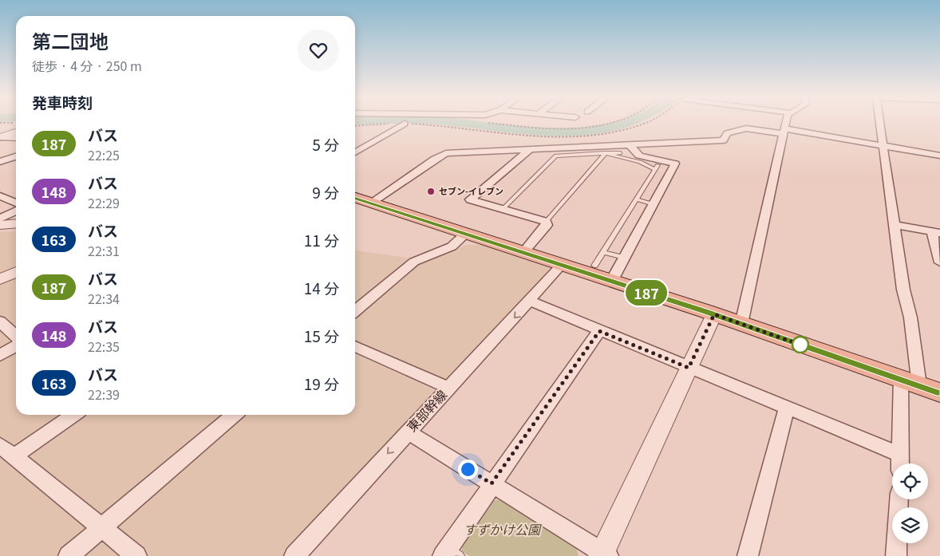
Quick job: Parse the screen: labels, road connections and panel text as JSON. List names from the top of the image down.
{
  "streets": {
    "street": ["東部幹線"]
  },
  "parks": ["すずかけ公園"],
  "places": ["セブン-イレブン"],
  "lines": ["bus line 187"],
  "page": {
    "on_map": "187",
    "heading": [
      ["第二団地", "徒歩 · 4 分 · 250 m"],
      "発車時刻"
    ],
    "list": [
      {
        "mark": "187",
        "name": "バス",
        "note": "22:25",
        "value": "5 分"
      },
      {
        "mark": "148",
        "name": "バス",
        "note": "22:29",
        "value": "9 分"
      },
      {
        "mark": "163",
        "name": "バス",
        "note": "22:31",
        "value": "11 分"
      },
      {
        "mark": "187",
        "name": "バス",
        "note": "22:34",
        "value": "14 分"
      },
      {
        "mark": "148",
        "name": "バス",
        "note": "22:35",
        "value": "15 分"
      },
      {
        "mark": "163",
        "name": "バス",
        "note": "22:39",
        "value": "19 分"
      }
    ]
  }
}
